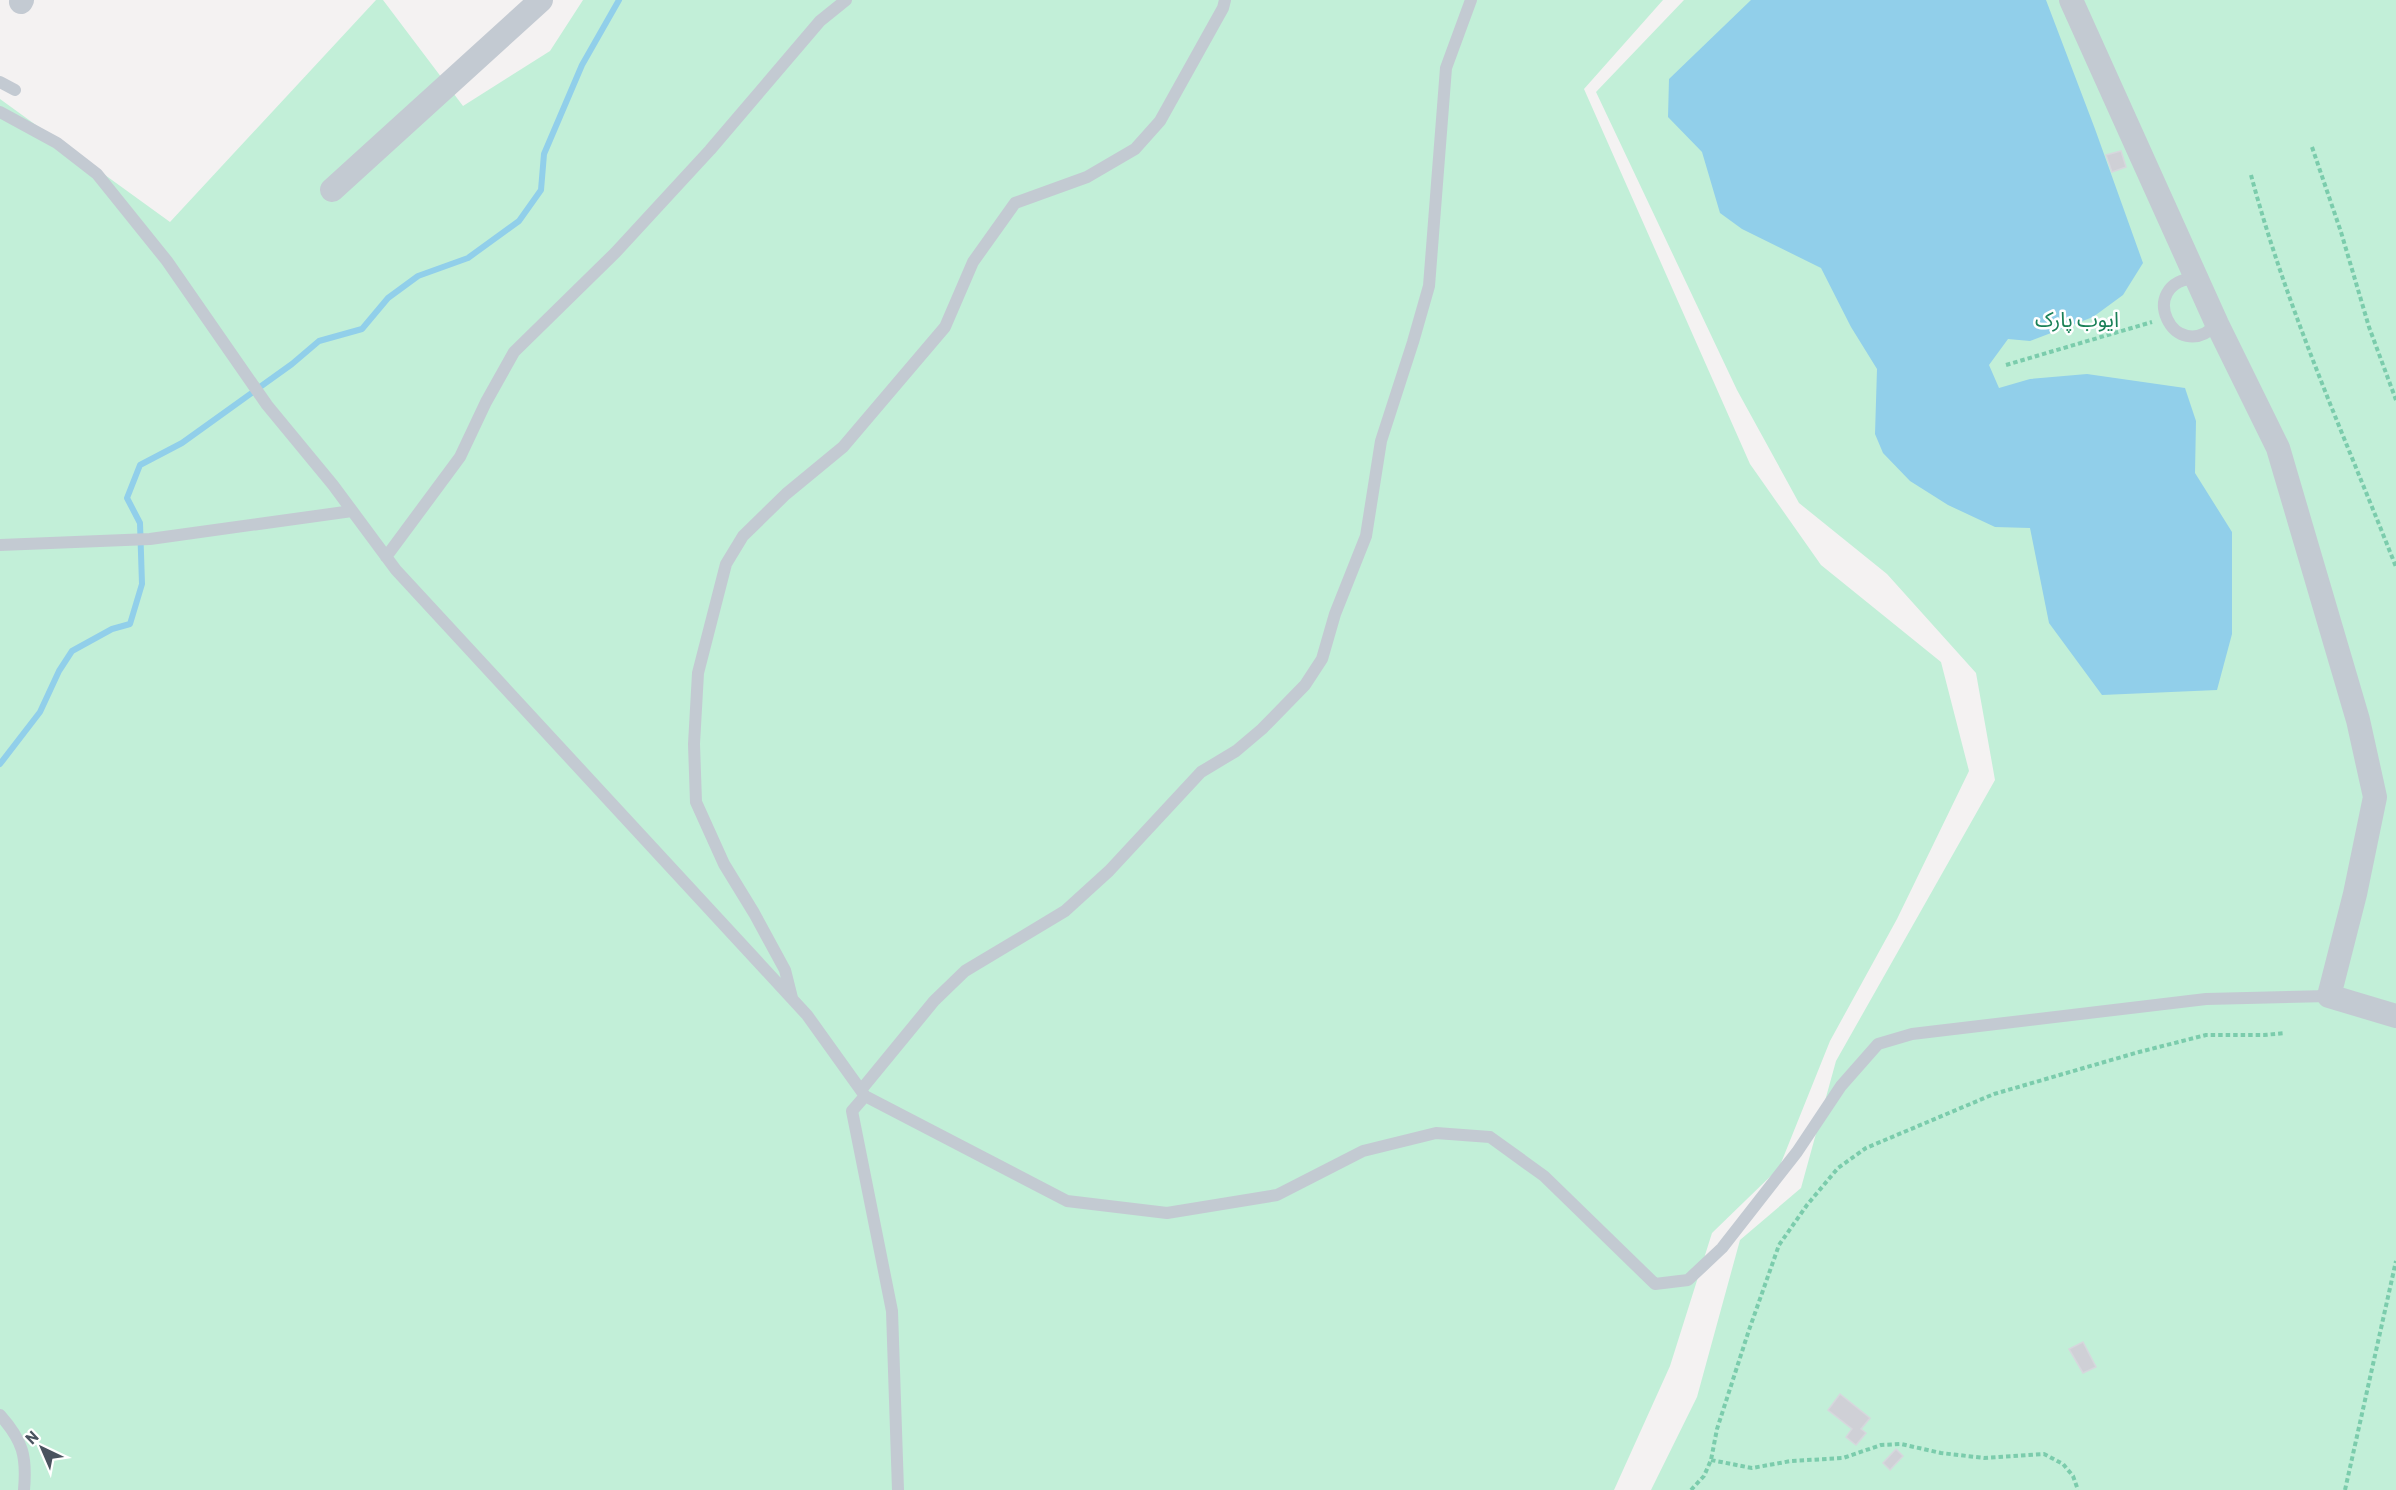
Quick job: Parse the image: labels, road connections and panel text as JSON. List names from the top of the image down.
{
  "parks": ["ایوب پارک"],
  "north": "top left"
}
